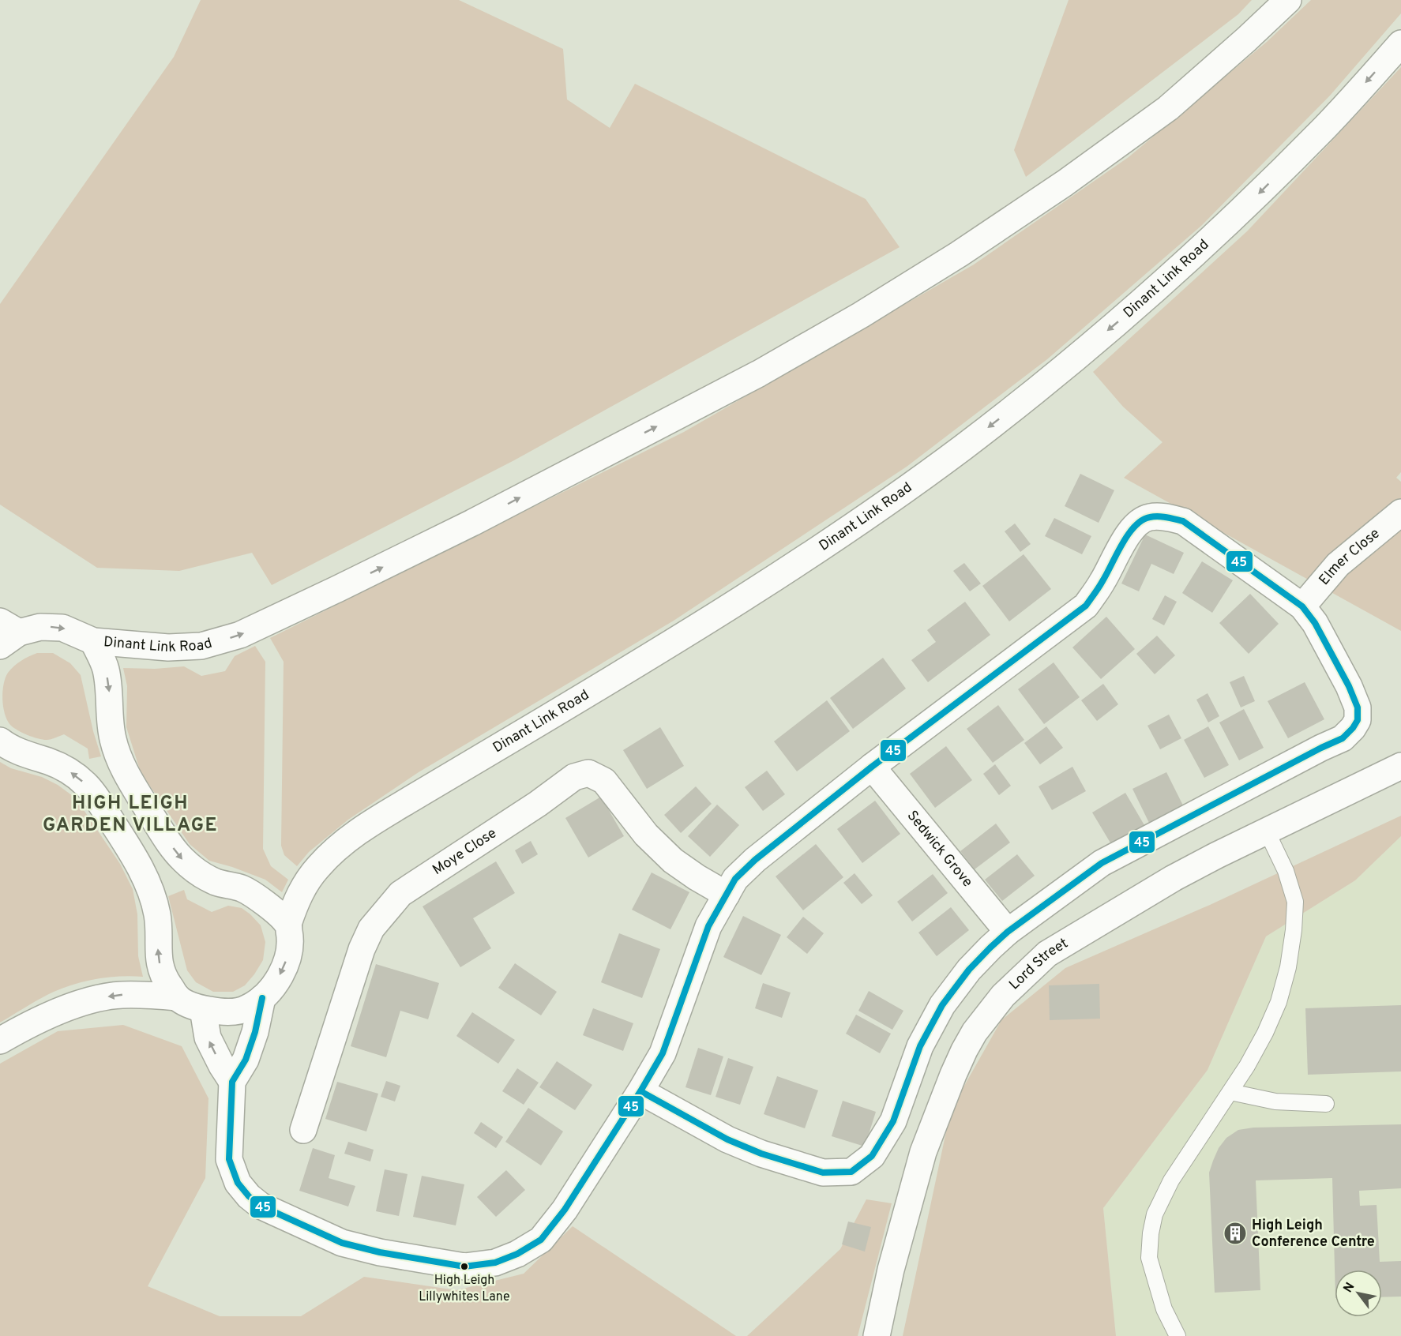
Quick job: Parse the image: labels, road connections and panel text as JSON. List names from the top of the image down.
{
  "streets": {
    "street": [
      "Dinant Link Road",
      "Elmer Close",
      "Sedwick Grove",
      "Moye Close",
      "Lord Street"
    ]
  },
  "districts": ["HIGH LEIGH GARDEN VILLAGE"],
  "places": {
    "building": ["High Leigh Conference Centre"],
    "other": ["High Leigh Lillywhites Lane"]
  },
  "lines": ["transit line 45"],
  "north": "top left"
}
